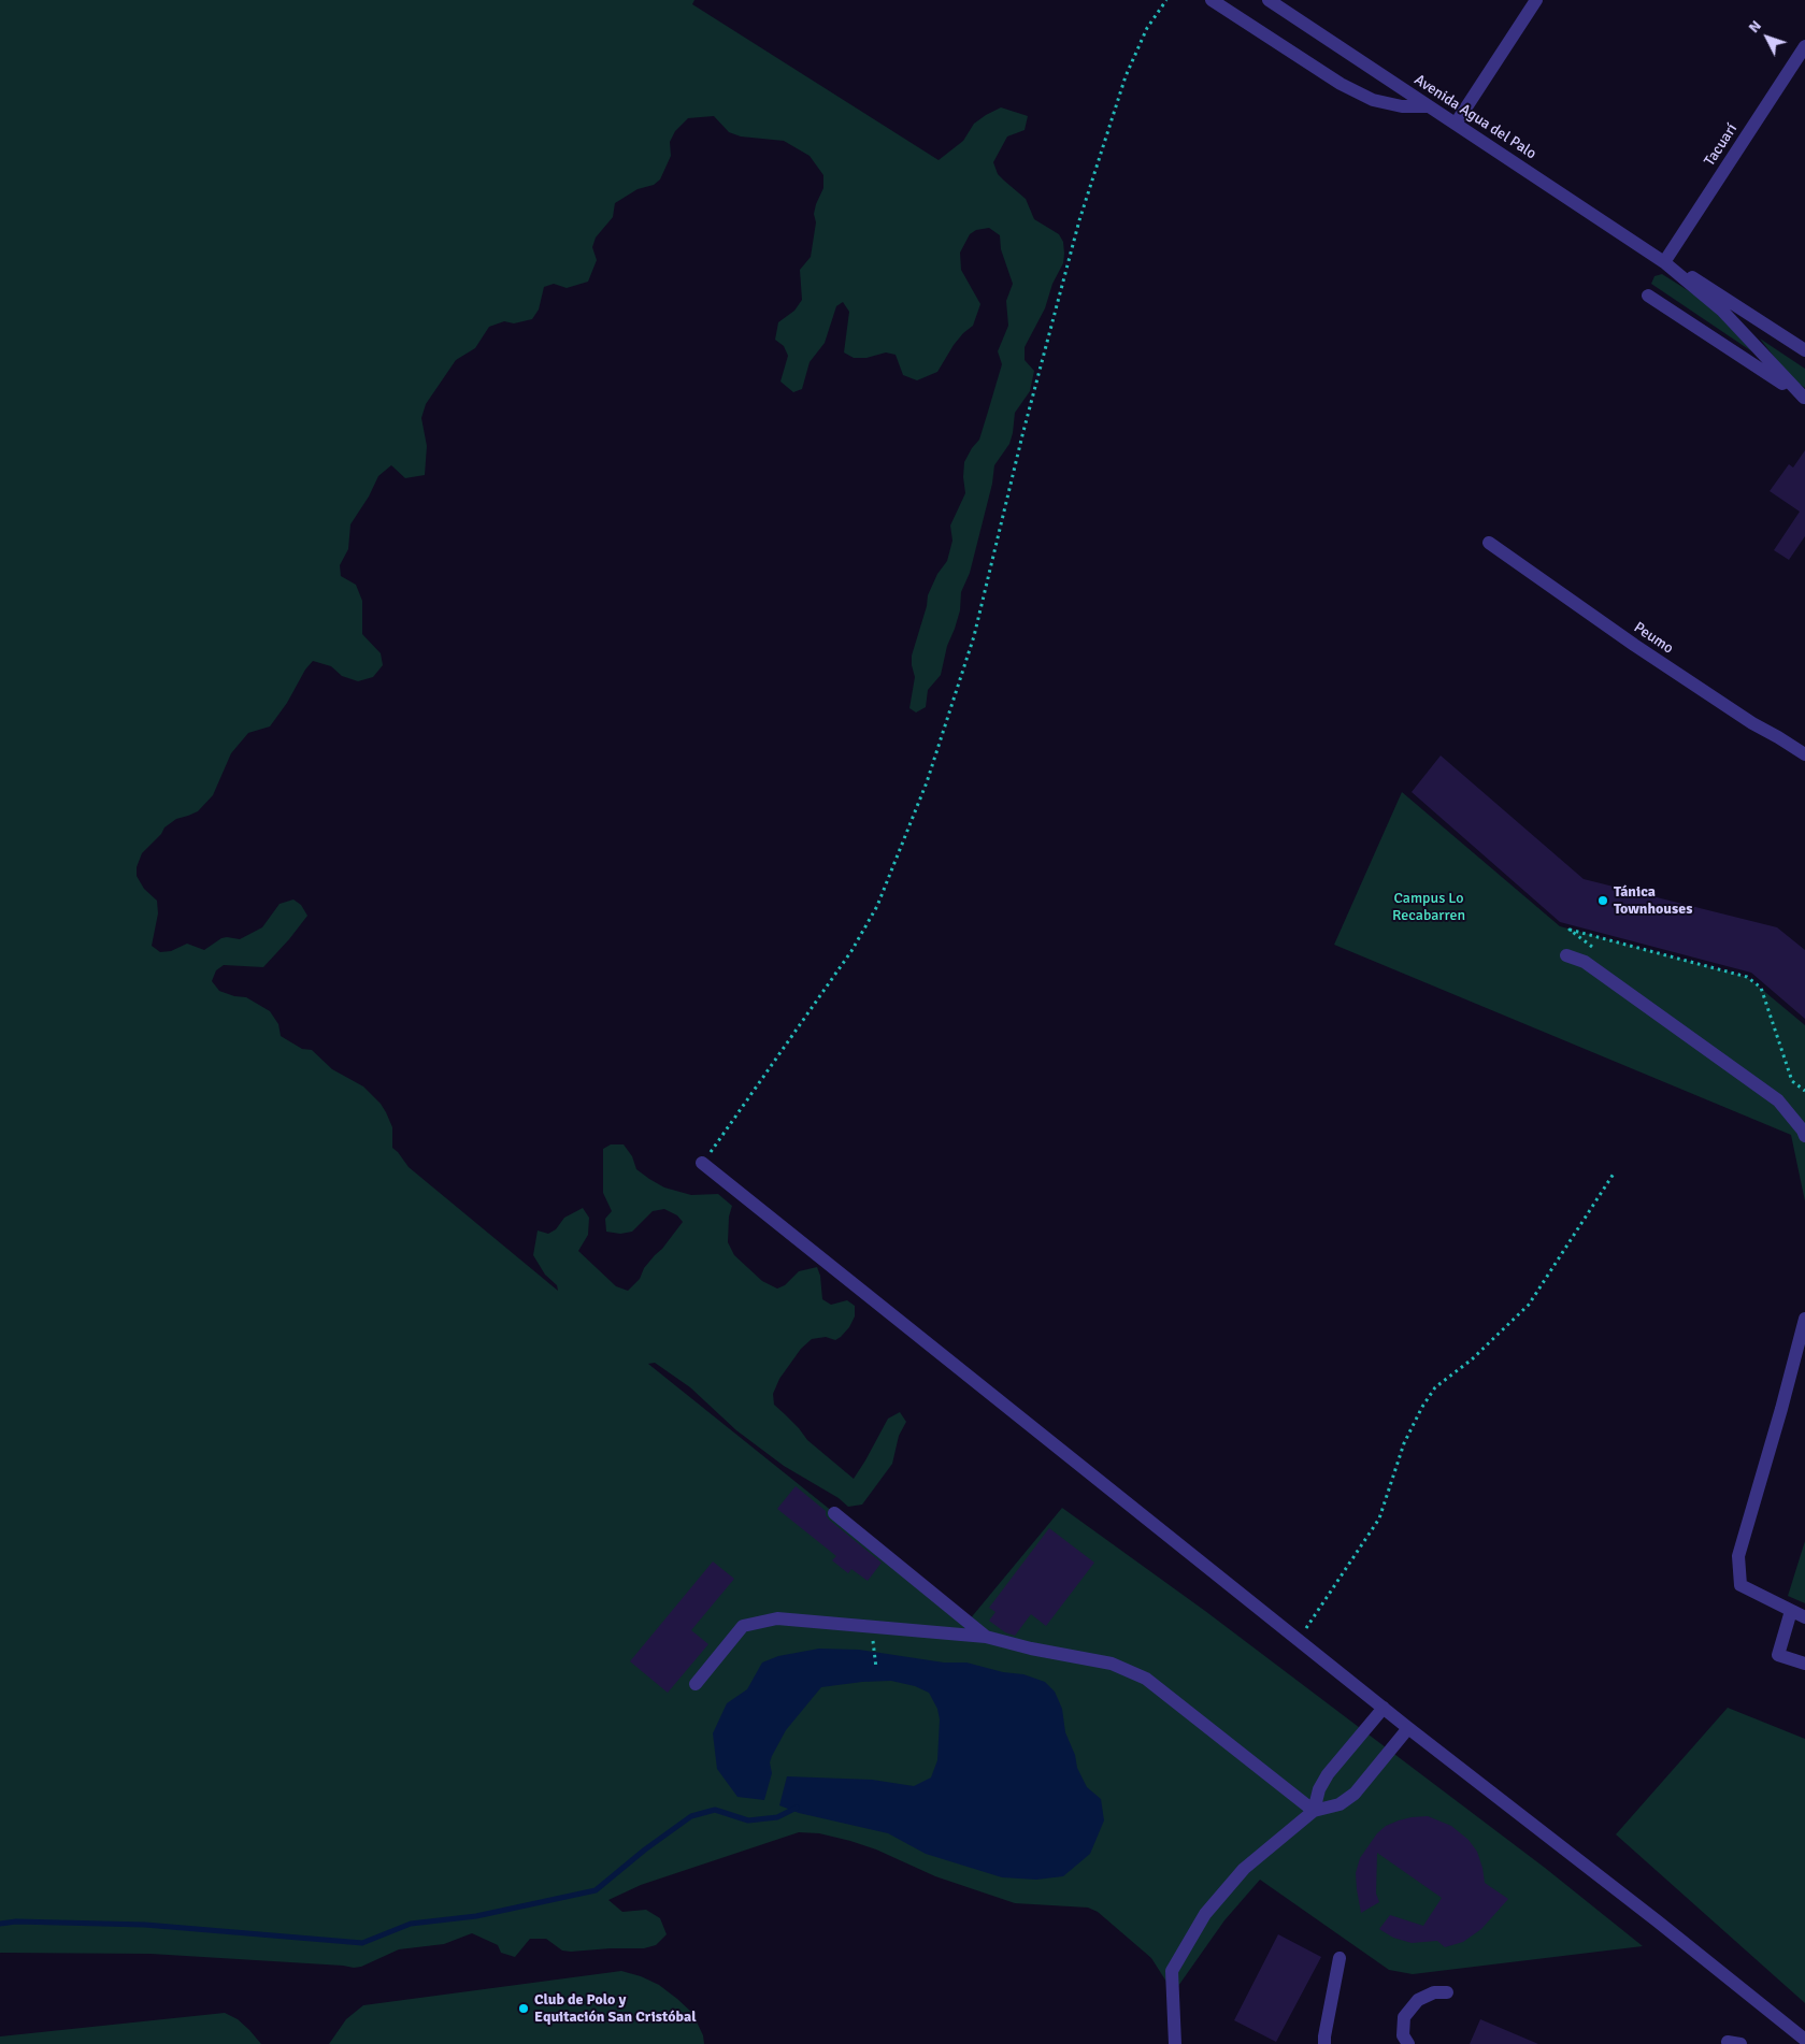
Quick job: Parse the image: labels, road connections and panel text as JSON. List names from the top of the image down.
{
  "streets": {
    "street": ["Avenida Agua del Palo", "Tacuarí", "Peumo"]
  },
  "crossings": [
    ["Avenida Agua del Palo", "Tacuarí"]
  ],
  "parks": ["Campus Lo Recabarren"],
  "places": ["Tánica Townhouses", "Club de Polo y Equitación San Cristóbal"],
  "north": "top left"
}
